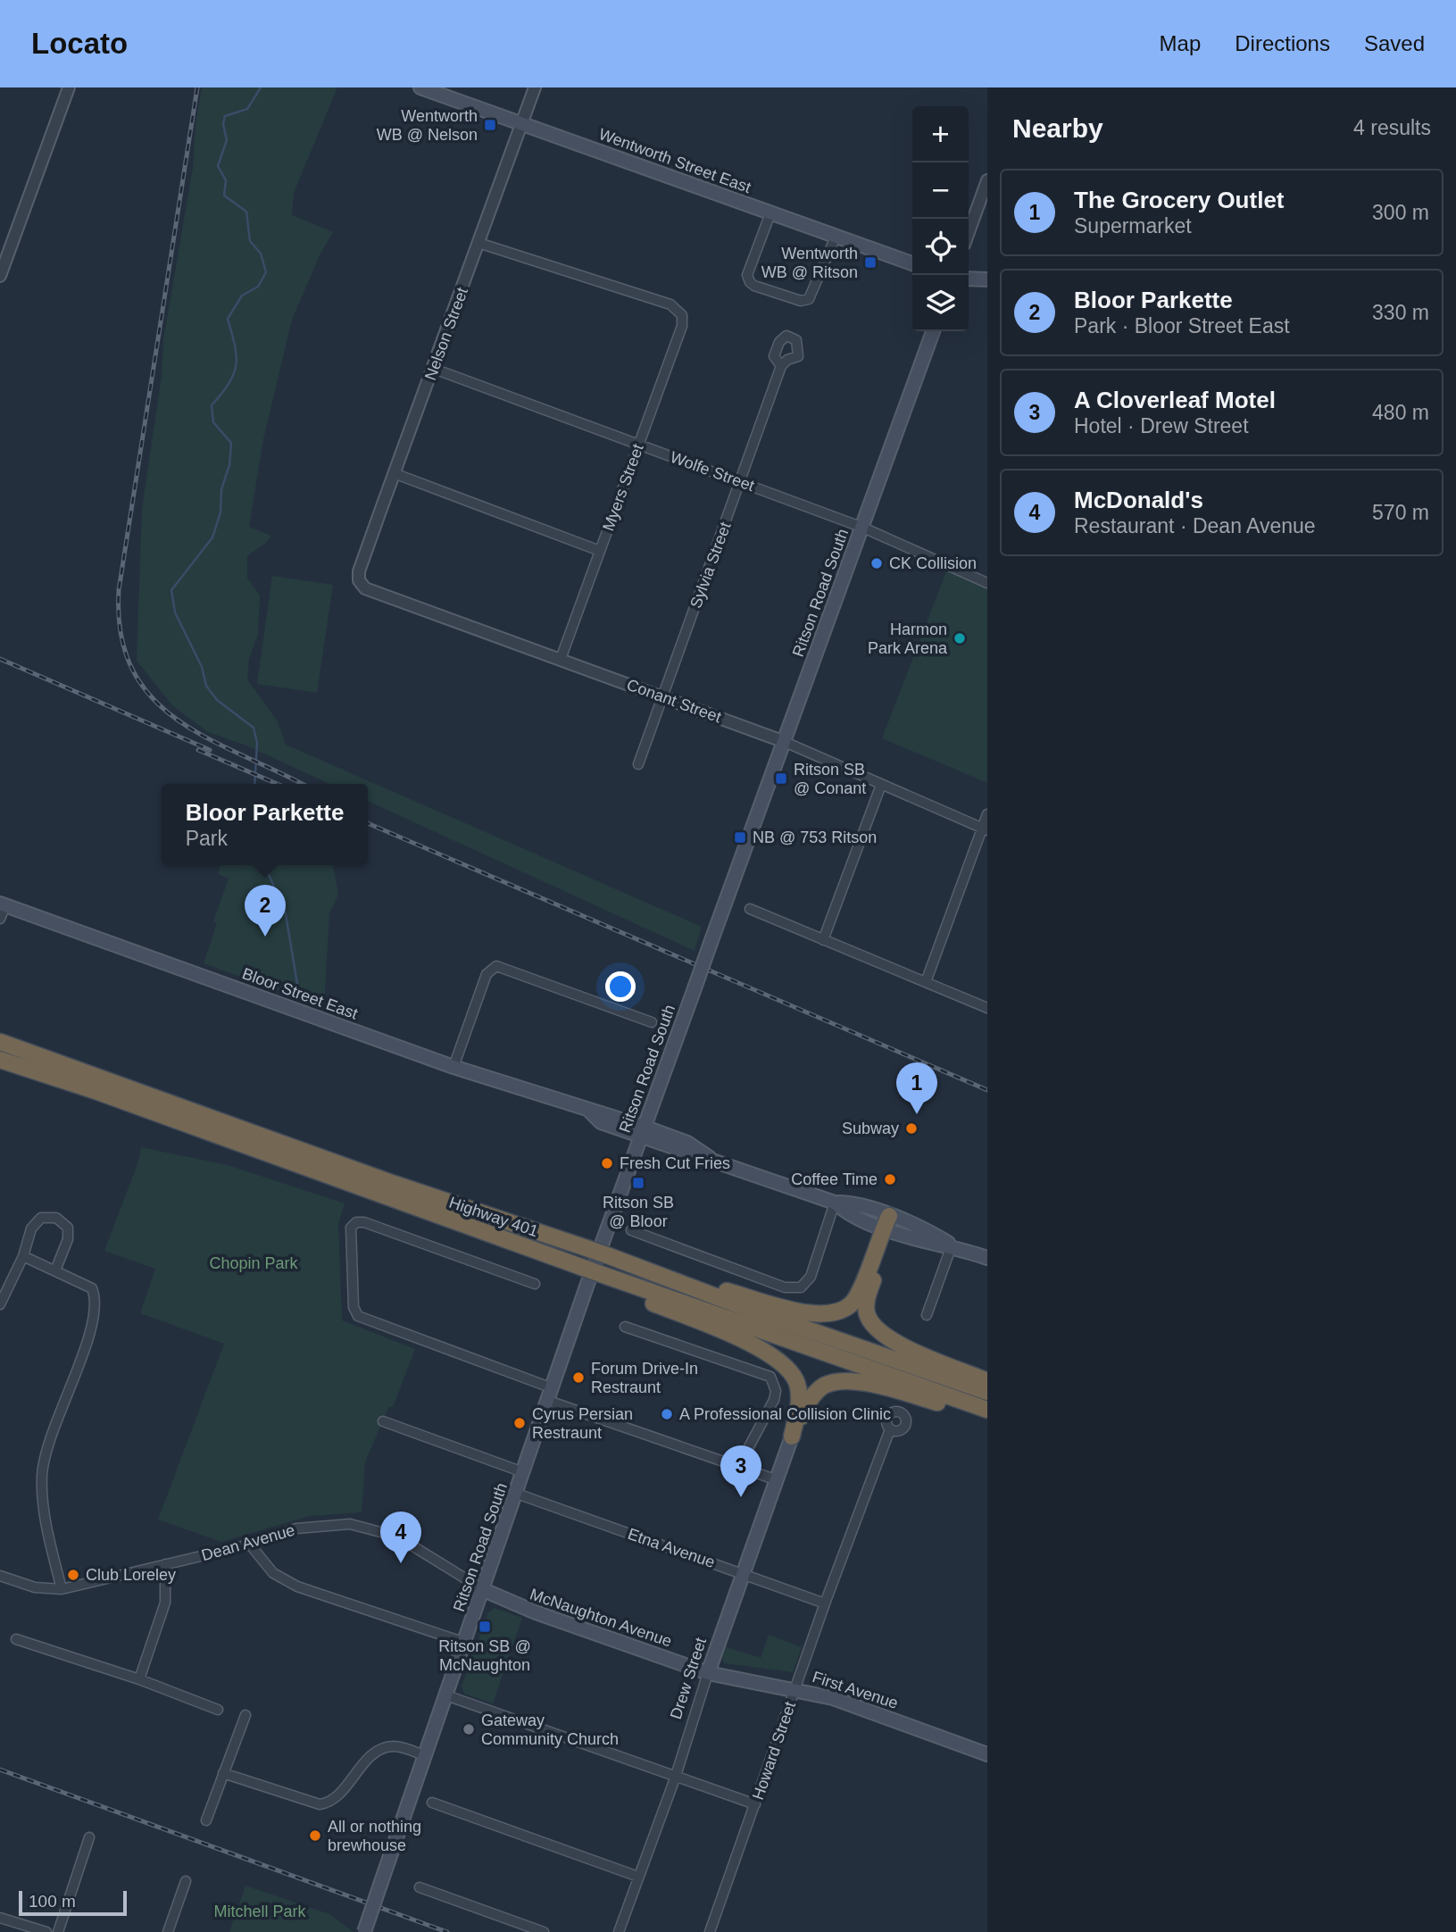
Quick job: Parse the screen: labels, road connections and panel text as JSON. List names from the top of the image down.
{
  "streets": {
    "highway": ["Highway 401"],
    "main road": [
      "Wentworth Street East",
      "Ritson Road South",
      "Bloor Street East",
      "McNaughton Avenue",
      "Drew Street",
      "First Avenue"
    ],
    "street": [
      "Nelson Street",
      "Wolfe Street",
      "Myers Street",
      "Sylvia Street",
      "Conant Street",
      "Dean Avenue",
      "Etna Avenue",
      "Howard Street"
    ]
  },
  "crossings": [
    ["Wentworth Street East", "Nelson Street"],
    ["Nelson Street", "Wolfe Street"],
    ["Nelson Street", "Myers Street"],
    ["Nelson Street", "Conant Street"],
    ["Wolfe Street", "Myers Street"],
    ["Wolfe Street", "Sylvia Street"],
    ["Wolfe Street", "Ritson Road South"],
    ["Myers Street", "Conant Street"],
    ["Sylvia Street", "Conant Street"],
    ["Ritson Road South", "Conant Street"],
    ["Ritson Road South", "Bloor Street East"],
    ["Ritson Road South", "Dean Avenue"],
    ["Ritson Road South", "Etna Avenue"],
    ["Ritson Road South", "McNaughton Avenue"],
    ["Dean Avenue", "McNaughton Avenue"],
    ["Etna Avenue", "Drew Street"],
    ["Etna Avenue", "Howard Street"],
    ["McNaughton Avenue", "Drew Street"],
    ["McNaughton Avenue", "First Avenue"],
    ["Drew Street", "First Avenue"],
    ["First Avenue", "Howard Street"]
  ],
  "parks": ["Chopin Park", "Mitchell Park"],
  "places": {
    "transit": [
      "Wentworth WB @ Nelson",
      "Wentworth WB @ Ritson",
      "Ritson SB @ Conant",
      "NB @ 753 Ritson",
      "Ritson SB @ Bloor",
      "Ritson SB @ McNaughton"
    ],
    "other": [
      "CK Collision",
      "Harmon Park Arena",
      "Subway",
      "Fresh Cut Fries",
      "Coffee Time",
      "Forum Drive-In Restraunt",
      "A Professional Collision Clinic",
      "Cyrus Persian Restraunt",
      "Club Loreley",
      "Gateway Community Church",
      "All or nothing brewhouse"
    ]
  },
  "scale_bar": "100 m",
  "page": {
    "header": "Locato",
    "nav": ["Map", "Directions", "Saved"],
    "heading": ["Nearby", "4 results"],
    "map_buttons": ["+", "−"],
    "list": [
      {
        "mark": "1",
        "name": "The Grocery Outlet",
        "note": "Supermarket",
        "value": "300 m"
      },
      {
        "mark": "2",
        "name": "Bloor Parkette",
        "note": "Park · Bloor Street East",
        "value": "330 m"
      },
      {
        "mark": "3",
        "name": "A Cloverleaf Motel",
        "note": "Hotel · Drew Street",
        "value": "480 m"
      },
      {
        "mark": "4",
        "name": "McDonald's",
        "note": "Restaurant · Dean Avenue",
        "value": "570 m"
      }
    ],
    "popup": ["Bloor Parkette", "Park"],
    "pins": [
      "2",
      "1",
      "3",
      "4"
    ],
    "scale": "100 m"
  }
}
